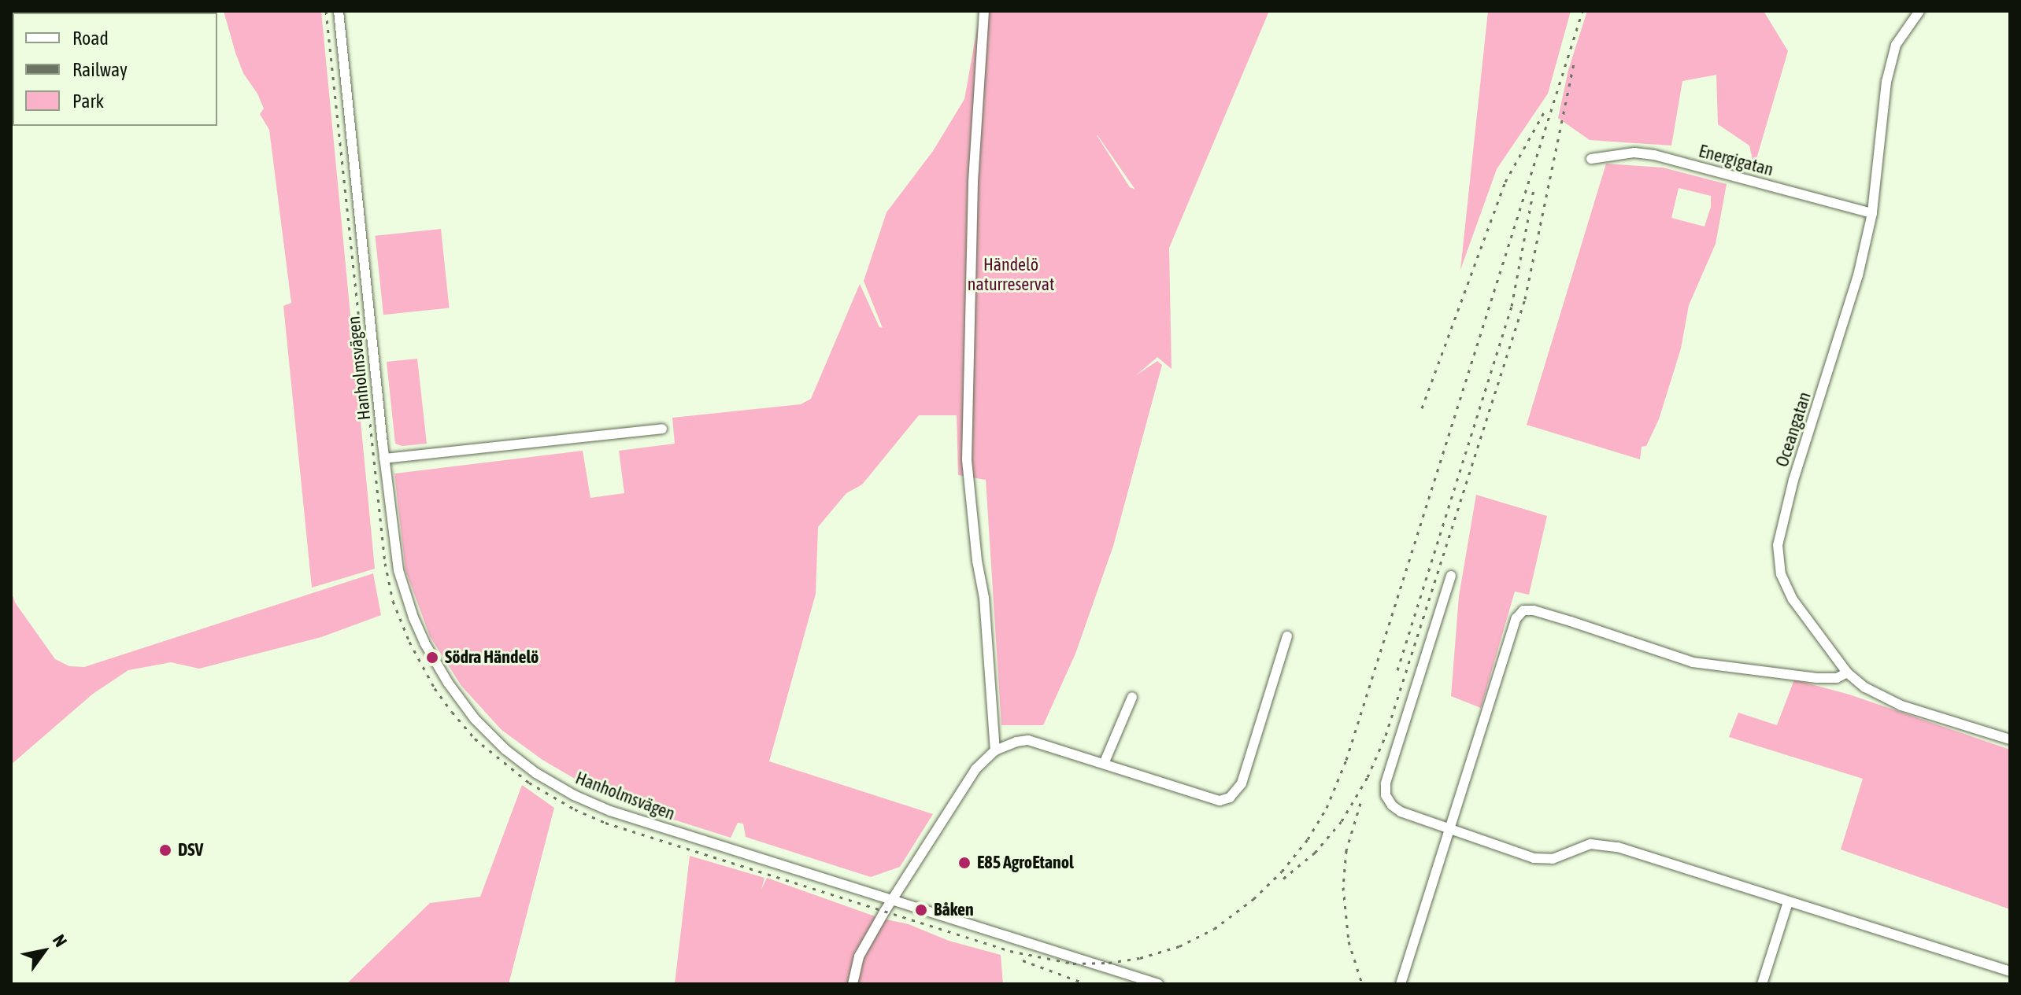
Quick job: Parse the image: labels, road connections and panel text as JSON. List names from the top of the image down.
{
  "streets": {
    "street": ["Energigatan", "Hanholmsvägen", "Oceangatan"]
  },
  "crossings": [
    ["Energigatan", "Oceangatan"]
  ],
  "parks": ["Händelö naturreservat"],
  "places": [
    "Södra Händelö",
    "DSV",
    "E85 AgroEtanol",
    "Båken"
  ],
  "legend": ["Road", "Railway", "Park"],
  "north": "top right"
}
